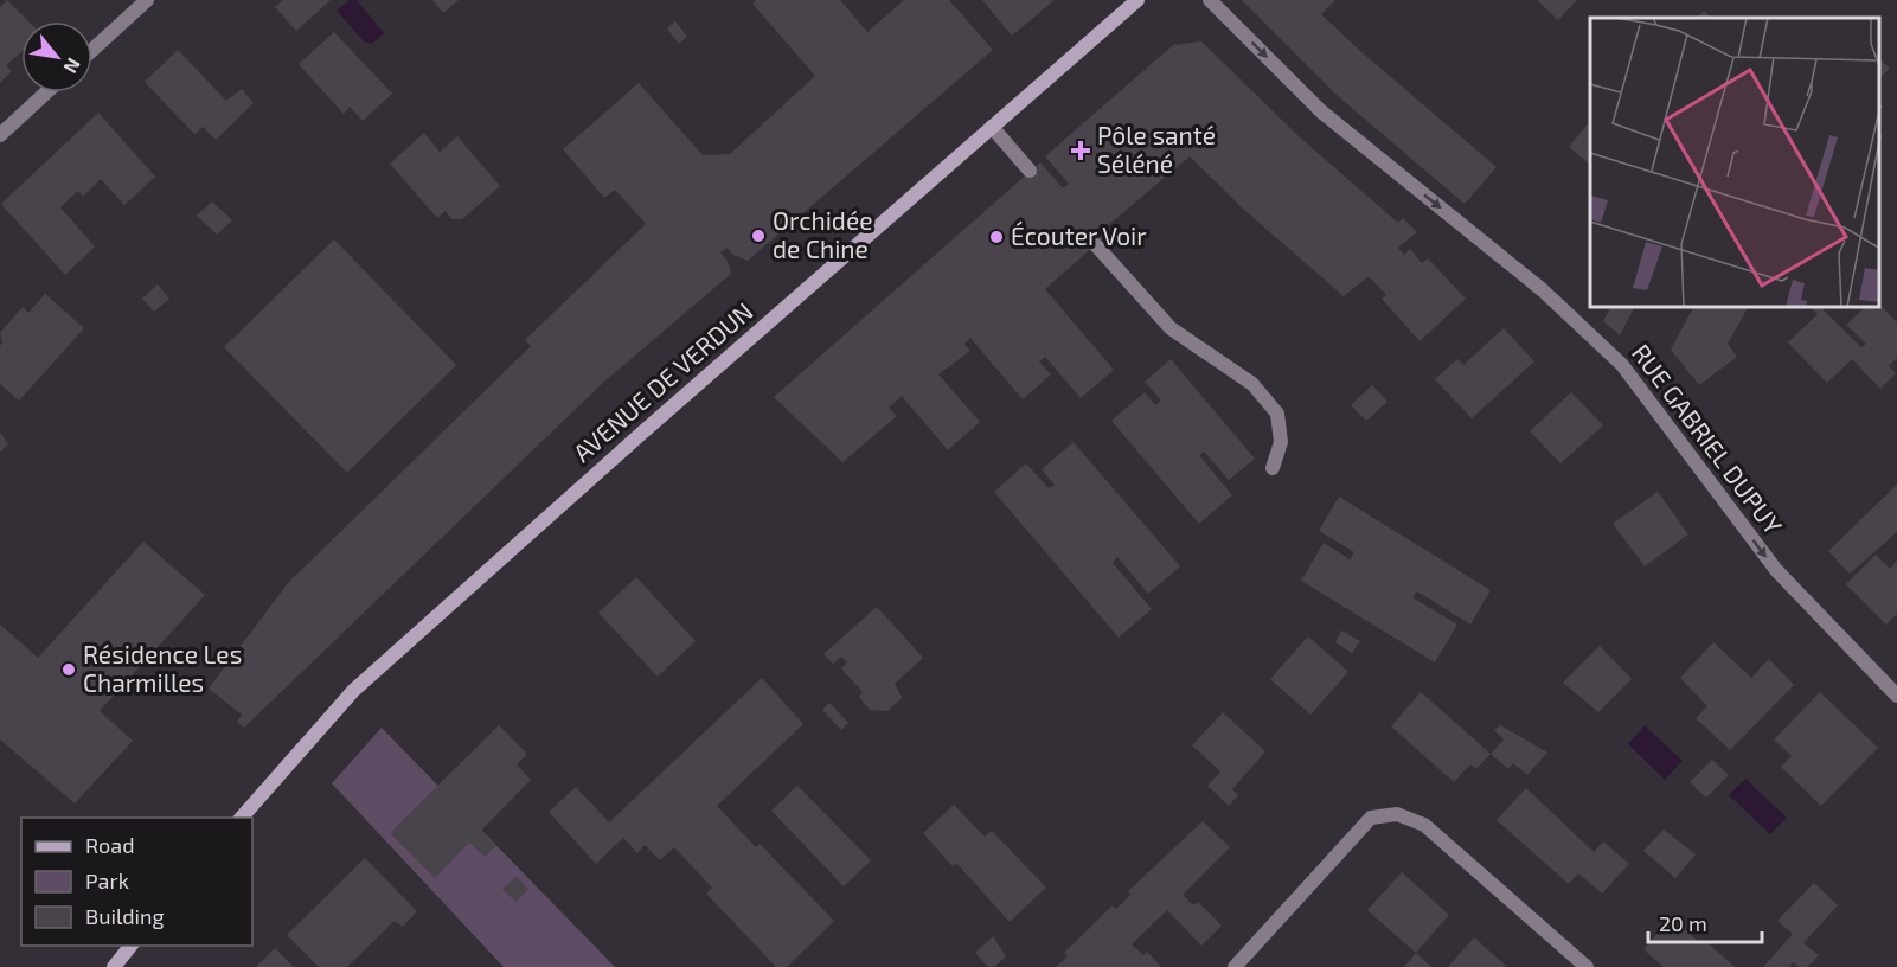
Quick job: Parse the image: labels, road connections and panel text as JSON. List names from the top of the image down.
{
  "streets": {
    "main road": ["AVENUE DE VERDUN"],
    "street": ["RUE GABRIEL DUPUY"]
  },
  "one_way": ["RUE GABRIEL DUPUY"],
  "places": {
    "health": ["Pôle santé Séléné"],
    "other": ["Orchidée de Chine", "Écouter Voir", "Résidence Les Charmilles"]
  },
  "legend": ["Road", "Park", "Building"],
  "scale_bar": "20 m",
  "north": "bottom right"
}
